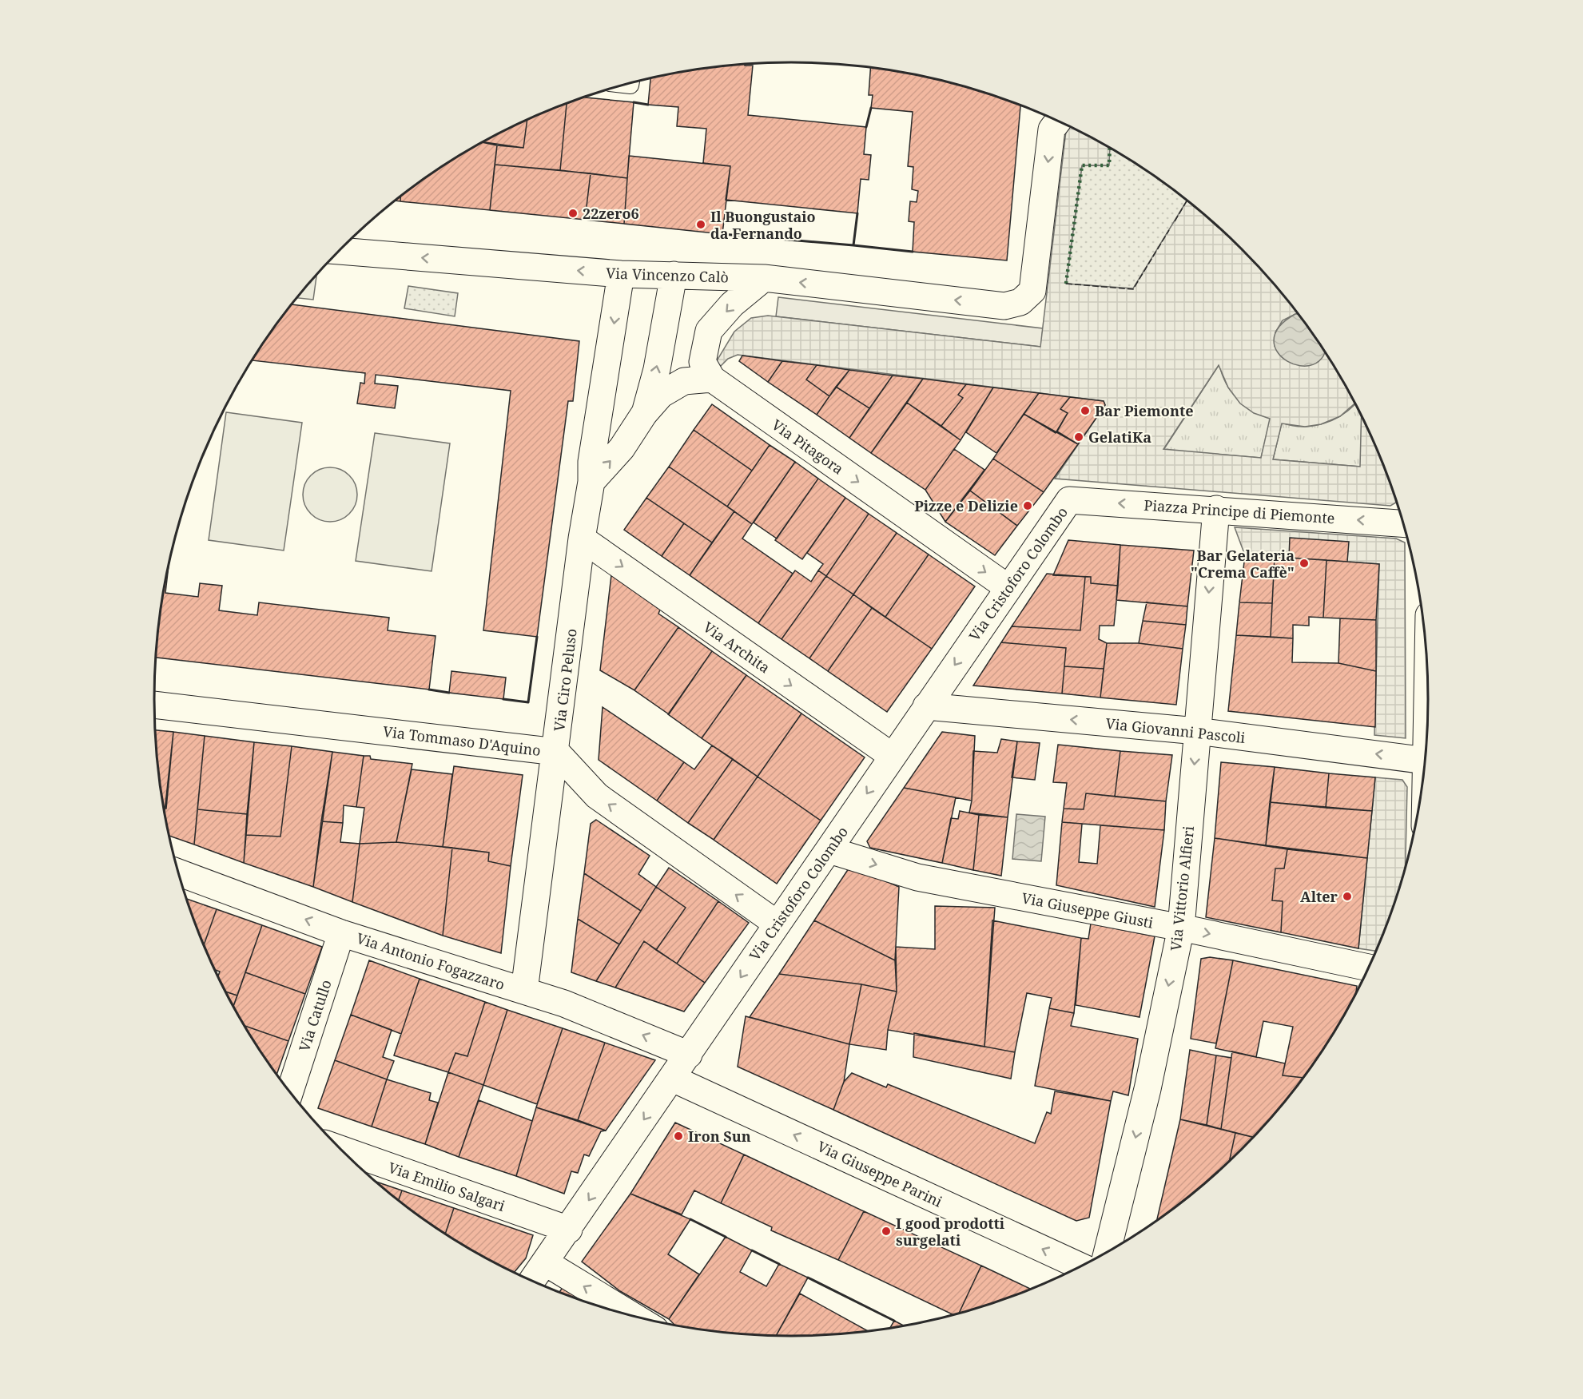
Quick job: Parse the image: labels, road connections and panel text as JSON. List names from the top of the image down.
{
  "streets": {
    "street": [
      "Via Vincenzo Calò",
      "Via Pitagora",
      "Piazza Principe di Piemonte",
      "Via Cristoforo Colombo",
      "Via Archita",
      "Via Ciro Peluso",
      "Via Giovanni Pascoli",
      "Via Tommaso D'Aquino",
      "Via Vittorio Alfieri",
      "Via Giuseppe Giusti",
      "Via Antonio Fogazzaro",
      "Via Catullo",
      "Via Giuseppe Parini",
      "Via Emilio Salgari"
    ]
  },
  "crossings": [
    ["Via Vincenzo Calò", "Via Ciro Peluso"],
    ["Via Pitagora", "Via Cristoforo Colombo"],
    ["Piazza Principe di Piemonte", "Via Cristoforo Colombo"],
    ["Piazza Principe di Piemonte", "Via Vittorio Alfieri"],
    ["Via Cristoforo Colombo", "Via Archita"],
    ["Via Cristoforo Colombo", "Via Giovanni Pascoli"],
    ["Via Cristoforo Colombo", "Via Tommaso D'Aquino"],
    ["Via Cristoforo Colombo", "Via Giuseppe Giusti"],
    ["Via Cristoforo Colombo", "Via Antonio Fogazzaro"],
    ["Via Cristoforo Colombo", "Via Giuseppe Parini"],
    ["Via Cristoforo Colombo", "Via Emilio Salgari"],
    ["Via Archita", "Via Ciro Peluso"],
    ["Via Ciro Peluso", "Via Tommaso D'Aquino"],
    ["Via Ciro Peluso", "Via Antonio Fogazzaro"],
    ["Via Giovanni Pascoli", "Via Vittorio Alfieri"],
    ["Via Vittorio Alfieri", "Via Giuseppe Giusti"],
    ["Via Antonio Fogazzaro", "Via Catullo"]
  ],
  "one_way": [
    "Via Vincenzo Calò",
    "Via Pitagora",
    "Piazza Principe di Piemonte",
    "Via Cristoforo Colombo",
    "Via Archita",
    "Via Giovanni Pascoli",
    "Via Tommaso D'Aquino",
    "Via Vittorio Alfieri",
    "Via Giuseppe Giusti",
    "Via Antonio Fogazzaro",
    "Via Giuseppe Parini"
  ],
  "places": [
    "22zero6",
    "Il Buongustaio da Fernando",
    "Bar Piemonte",
    "GelatiKa",
    "Pizze e Delizie",
    "Bar Gelateria \"Crema Caffè\"",
    "Alter",
    "Iron Sun",
    "I good prodotti surgelati"
  ]
}
